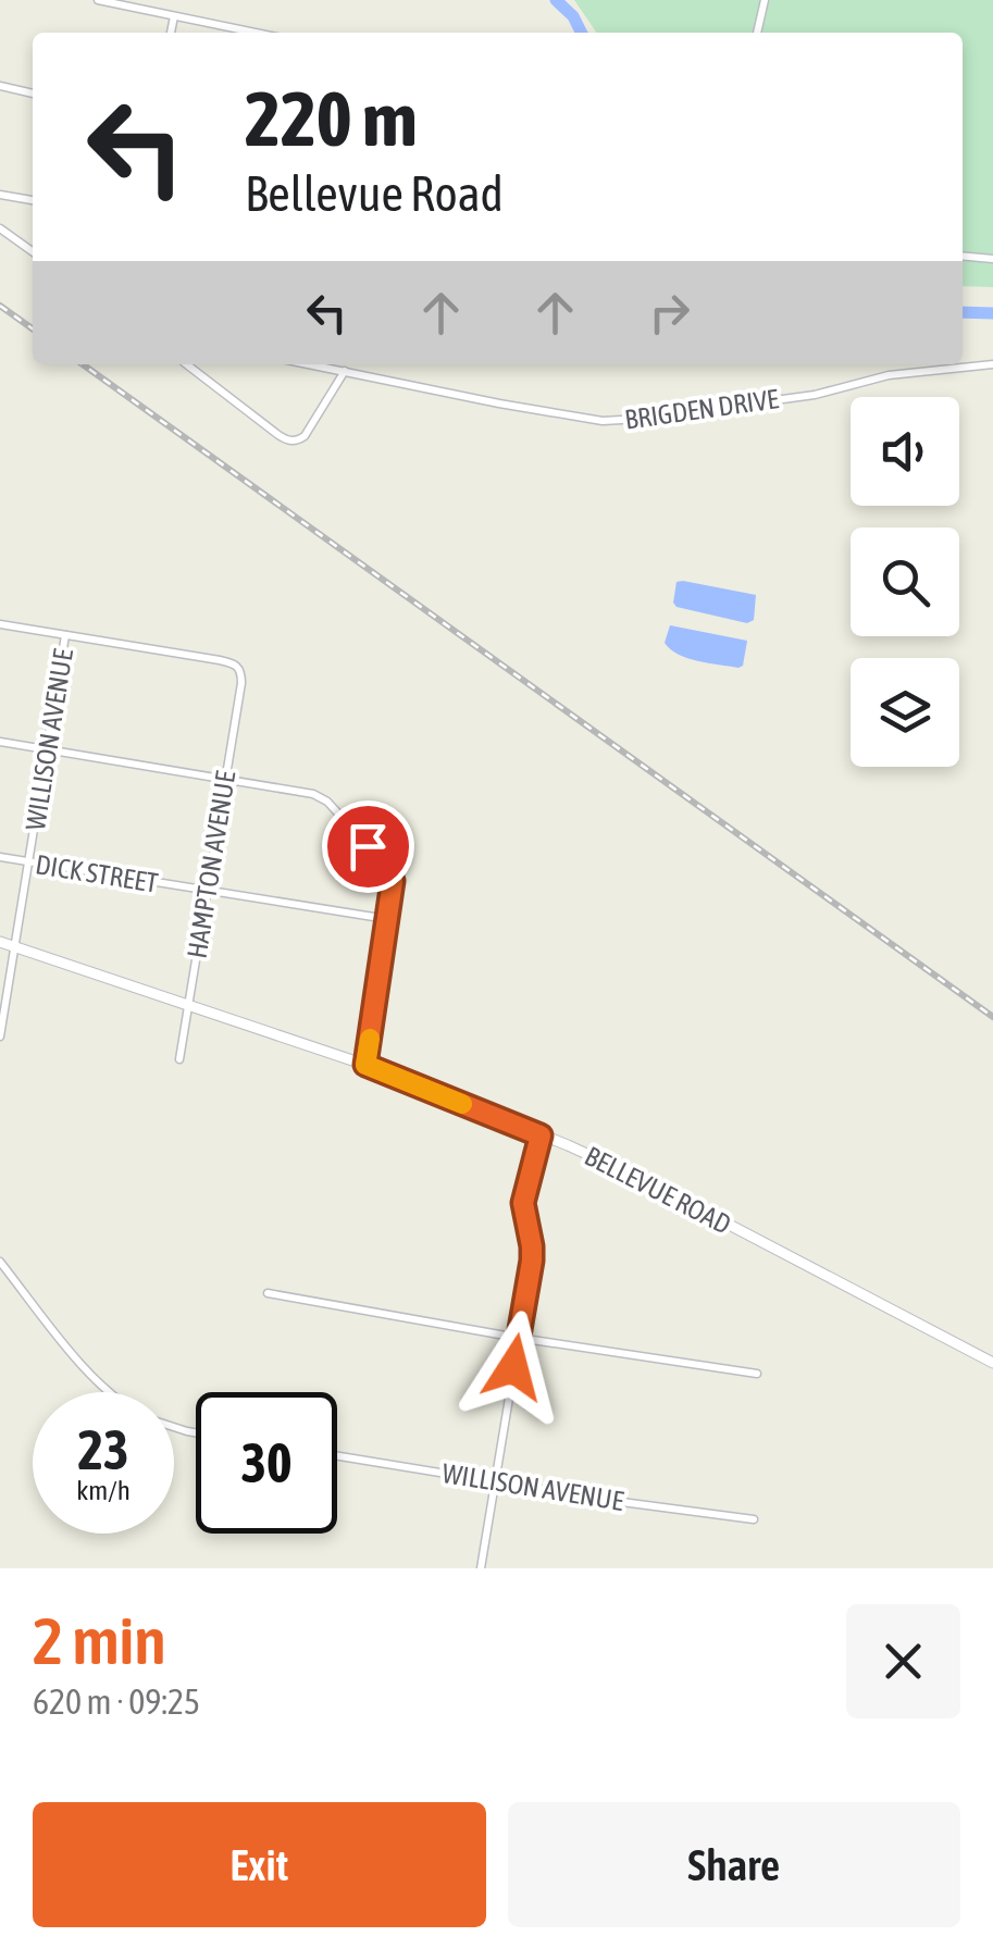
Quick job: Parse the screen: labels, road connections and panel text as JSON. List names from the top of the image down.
{
  "streets": {
    "street": [
      "BRIGDEN DRIVE",
      "WILLISON AVENUE",
      "HAMPTON AVENUE",
      "DICK STREET",
      "BELLEVUE ROAD"
    ]
  },
  "crossings": [
    ["WILLISON AVENUE", "HAMPTON AVENUE"],
    ["WILLISON AVENUE", "DICK STREET"],
    ["WILLISON AVENUE", "BELLEVUE ROAD"],
    ["HAMPTON AVENUE", "DICK STREET"],
    ["HAMPTON AVENUE", "BELLEVUE ROAD"]
  ],
  "page": {
    "turn": ["220 m", "Bellevue Road"],
    "speed": "23 km/h",
    "limit": "30",
    "heading": ["2 min", "620 m · 09:25"],
    "buttons": ["Exit", "Share"]
  }
}
